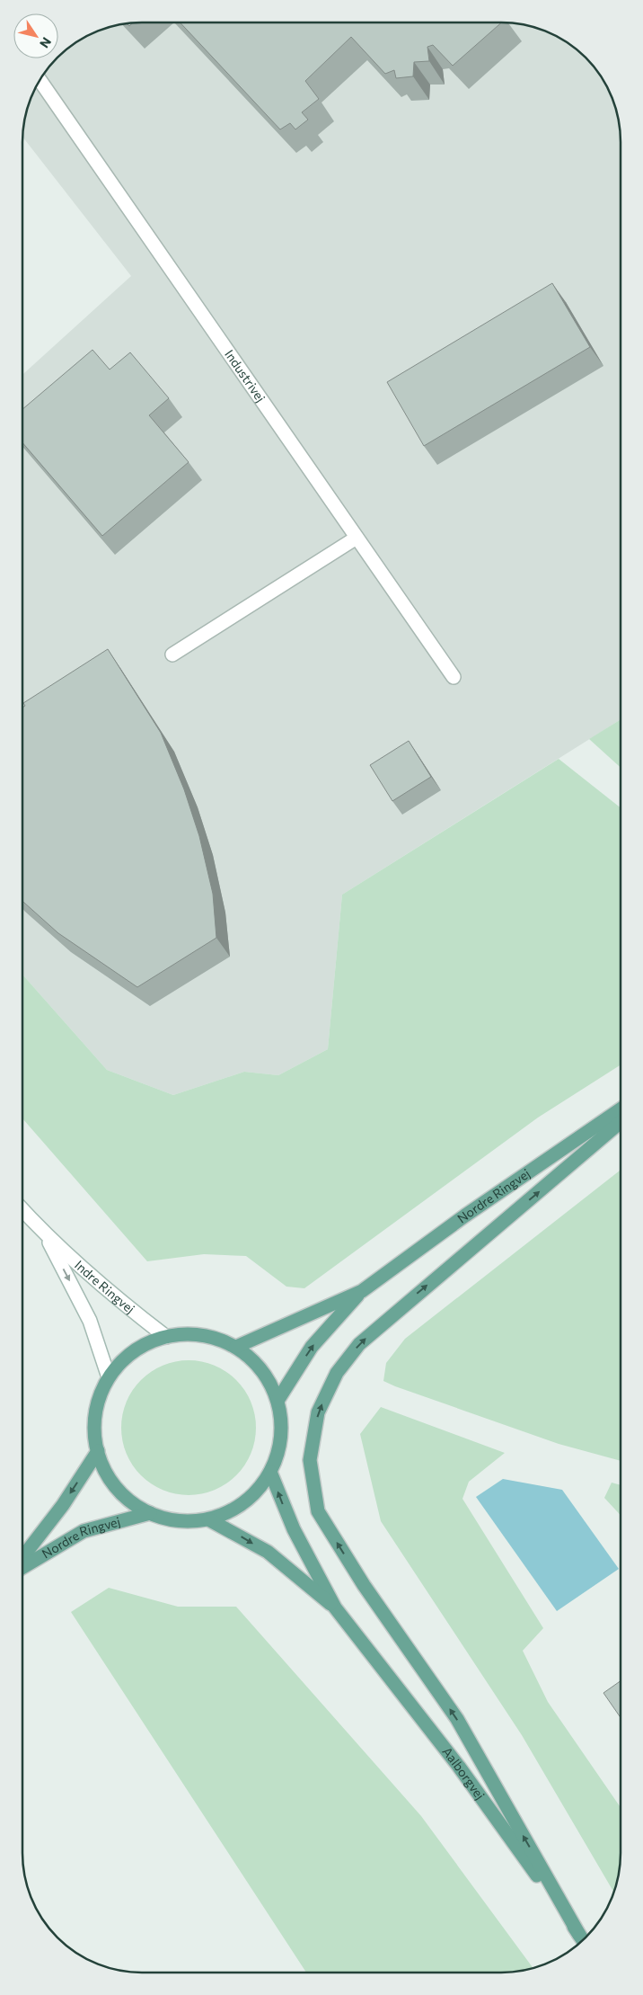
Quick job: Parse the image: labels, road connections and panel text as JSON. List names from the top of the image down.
{
  "streets": {
    "main road": ["Nordre Ringvej", "Aalborgvej"],
    "street": ["Industrivej", "Indre Ringvej"]
  },
  "one_way": ["Indre Ringvej"],
  "north": "bottom right"
}
